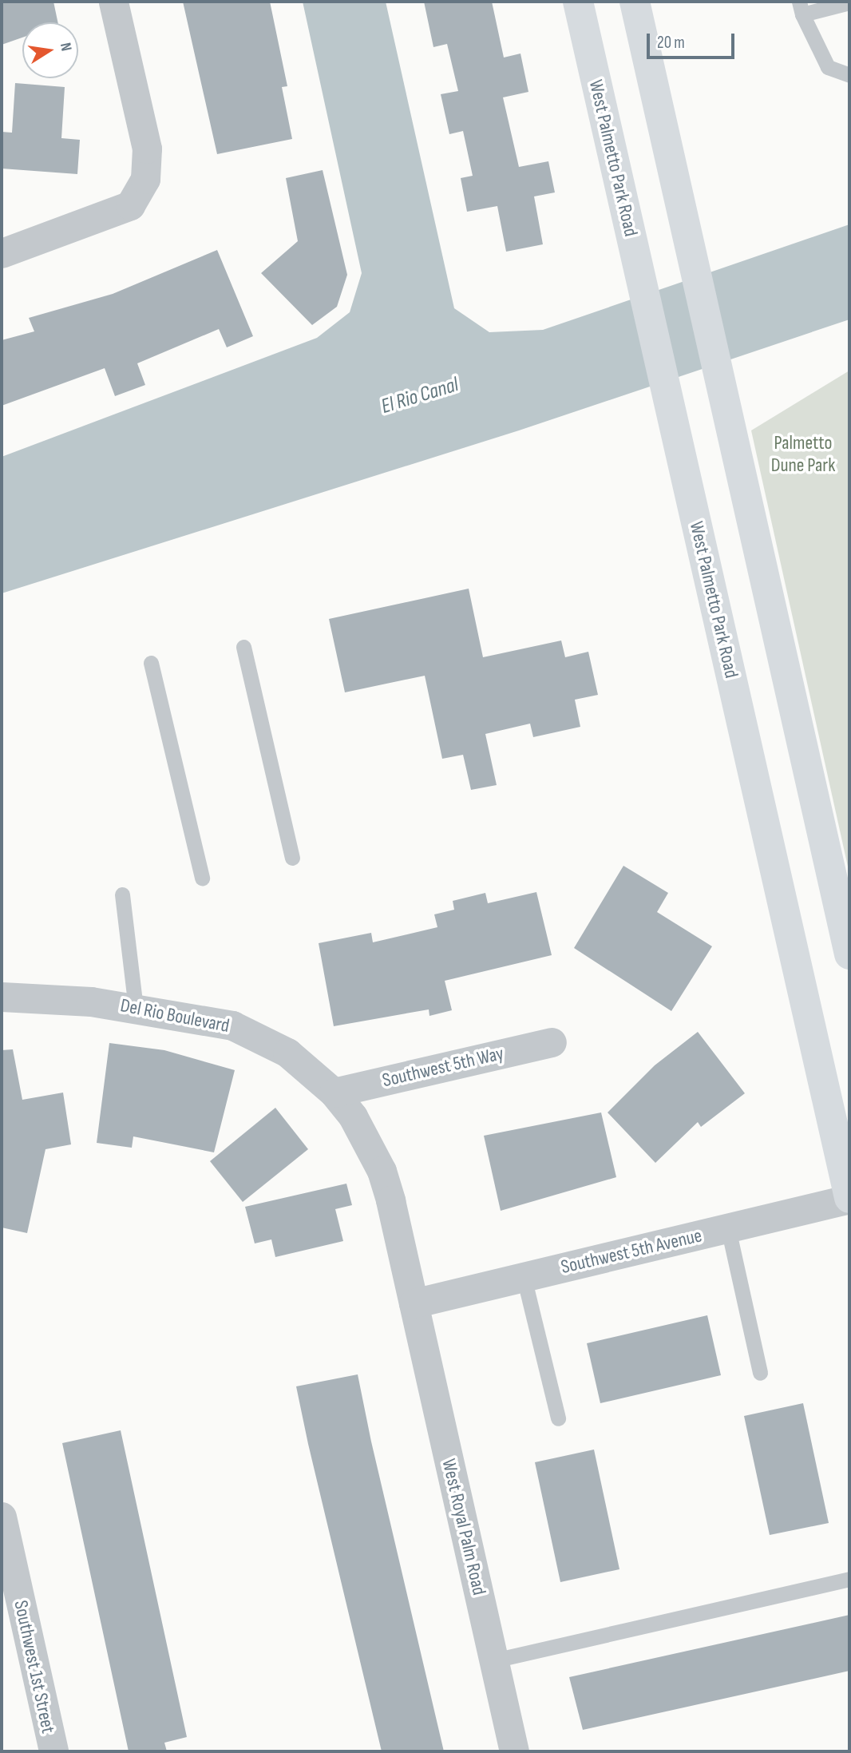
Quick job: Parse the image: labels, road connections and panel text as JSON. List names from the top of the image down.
{
  "streets": {
    "main road": ["West Palmetto Park Road"],
    "street": [
      "Del Rio Boulevard",
      "Southwest 5th Way",
      "Southwest 5th Avenue",
      "West Royal Palm Road",
      "Southwest 1st Street"
    ]
  },
  "crossings": [
    ["West Palmetto Park Road", "Southwest 5th Avenue"],
    ["Del Rio Boulevard", "Southwest 5th Way"],
    ["Del Rio Boulevard", "Southwest 5th Avenue"],
    ["Del Rio Boulevard", "West Royal Palm Road"],
    ["Southwest 5th Avenue", "West Royal Palm Road"]
  ],
  "water": ["El Rio Canal"],
  "parks": ["Palmetto Dune Park"],
  "scale_bar": "20 m",
  "north": "right"
}
